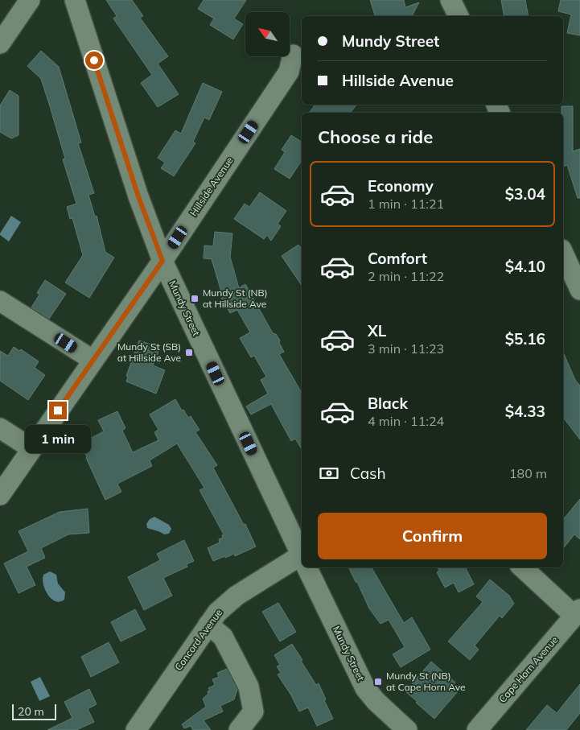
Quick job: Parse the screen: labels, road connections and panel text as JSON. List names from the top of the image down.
{
  "streets": {
    "street": [
      "Hillside Avenue",
      "Mundy Street",
      "Concord Avenue",
      "Cape Horn Avenue"
    ]
  },
  "crossings": [
    ["Hillside Avenue", "Mundy Street"]
  ],
  "places": {
    "transit": ["Mundy St (NB) at Hillside Ave", "Mundy St (SB) at Hillside Ave", "Mundy St (NB) at Cape Horn Ave"]
  },
  "scale_bar": "20 m",
  "north": "top left",
  "page": {
    "banner": ["Mundy Street", "Hillside Avenue"],
    "heading": "Choose a ride",
    "list": [
      {
        "name": "Economy",
        "note": "1 min · 11:21",
        "value": "$3.04"
      },
      {
        "name": "Comfort",
        "note": "2 min · 11:22",
        "value": "$4.10"
      },
      {
        "name": "XL",
        "note": "3 min · 11:23",
        "value": "$5.16"
      },
      {
        "name": "Black",
        "note": "4 min · 11:24",
        "value": "$4.33"
      }
    ],
    "bubble": "1 min",
    "pay": ["Cash", "180 m"],
    "buttons": "Confirm",
    "scale": "20 m"
  }
}
